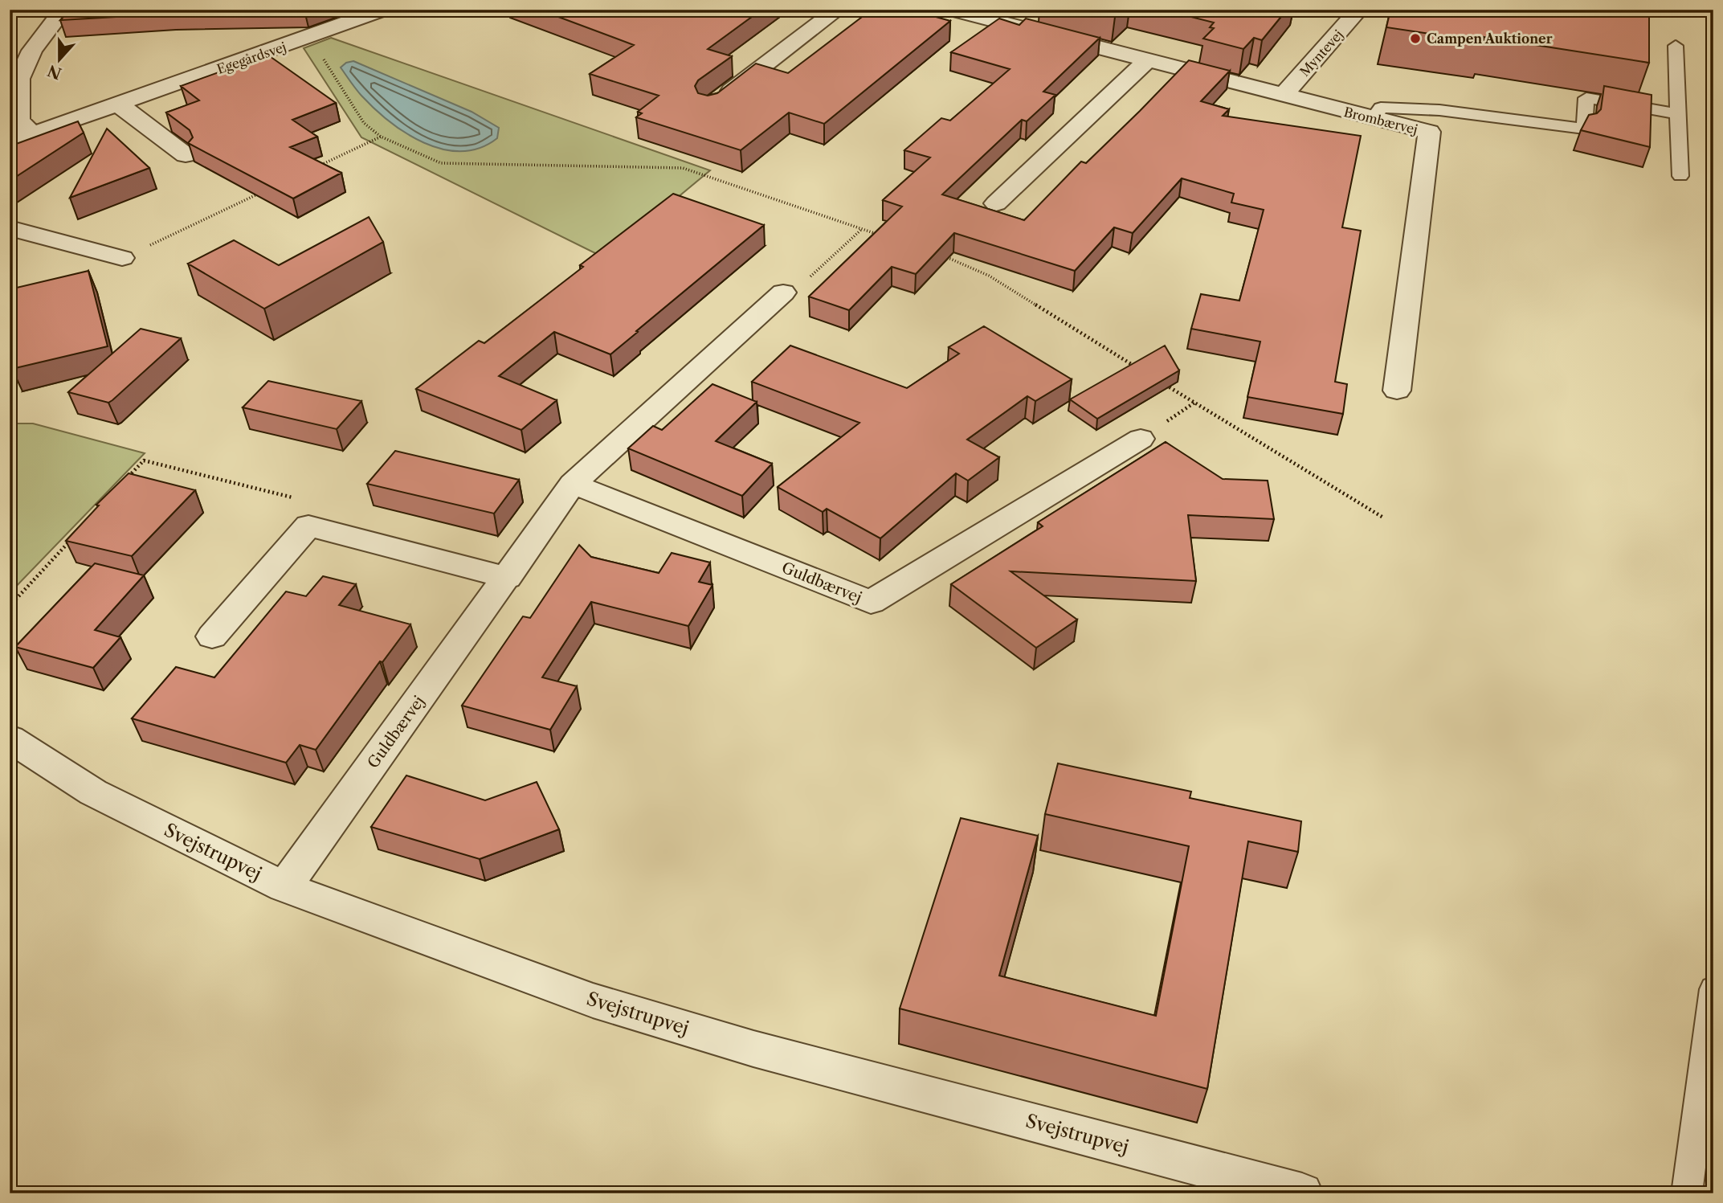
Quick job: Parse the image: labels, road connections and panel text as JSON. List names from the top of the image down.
{
  "streets": {
    "street": [
      "Myntevej",
      "Egegårdsvej",
      "Brombærvej",
      "Guldbærvej",
      "Svejstrupvej"
    ]
  },
  "crossings": [
    ["Myntevej", "Brombærvej"],
    ["Guldbærvej", "Svejstrupvej"]
  ],
  "places": ["Campen Auktioner"],
  "north": "bottom"
}
